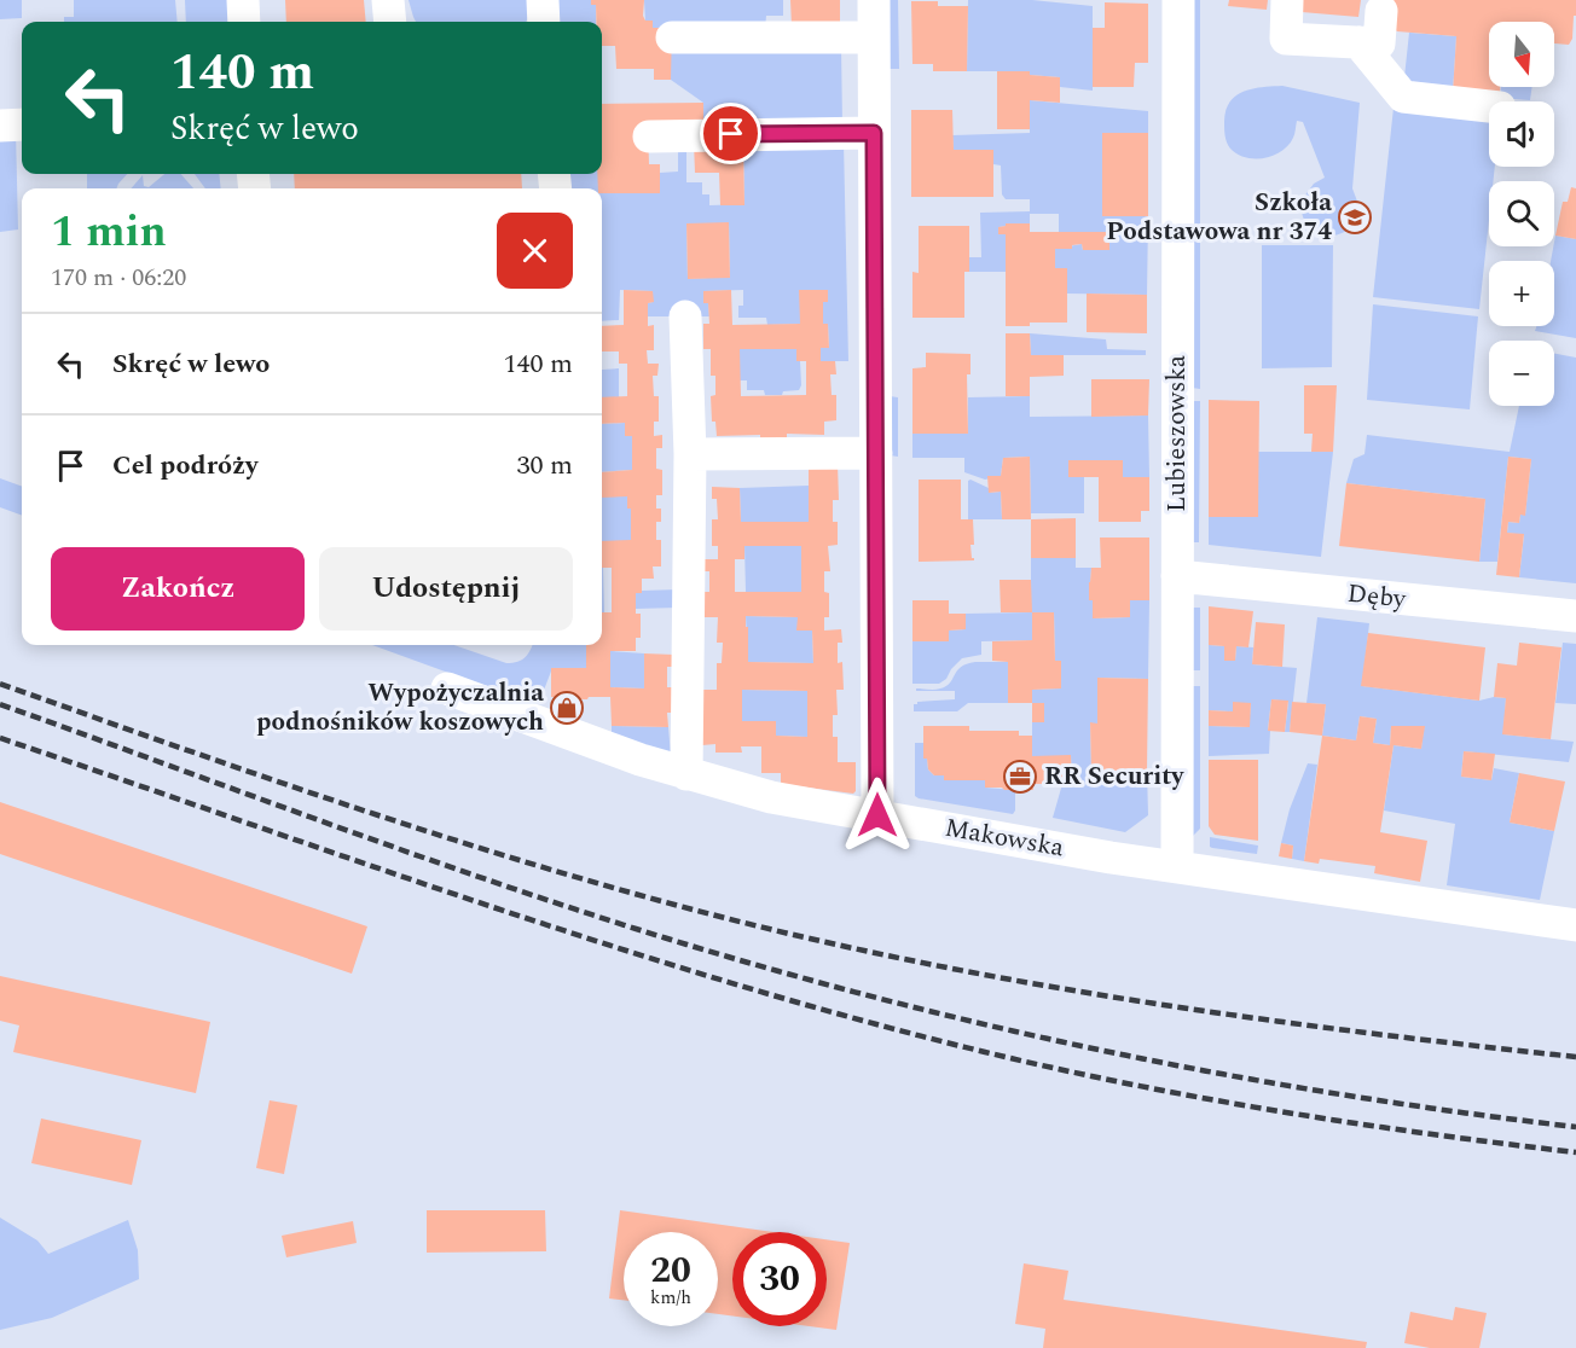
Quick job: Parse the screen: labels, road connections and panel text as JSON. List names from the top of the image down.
{
  "streets": {
    "street": ["Lubieszowska", "Dęby", "Makowska"]
  },
  "crossings": [
    ["Lubieszowska", "Dęby"],
    ["Lubieszowska", "Makowska"]
  ],
  "places": {
    "school or university": ["Szkoła Podstawowa nr 374"],
    "shop": ["Wypożyczalnia podnośników koszowych"],
    "office": ["RR Security"]
  },
  "north": "bottom",
  "page": {
    "map_buttons": ["+", "−"],
    "turn": ["140 m", "Skręć w lewo"],
    "heading": ["1 min", "170 m · 06:20"],
    "list": [
      {
        "name": "Skręć w lewo",
        "value": "140 m"
      },
      {
        "name": "Cel podróży",
        "value": "30 m"
      }
    ],
    "buttons": ["Zakończ", "Udostępnij"],
    "speed": "20 km/h",
    "limit": "30"
  }
}
